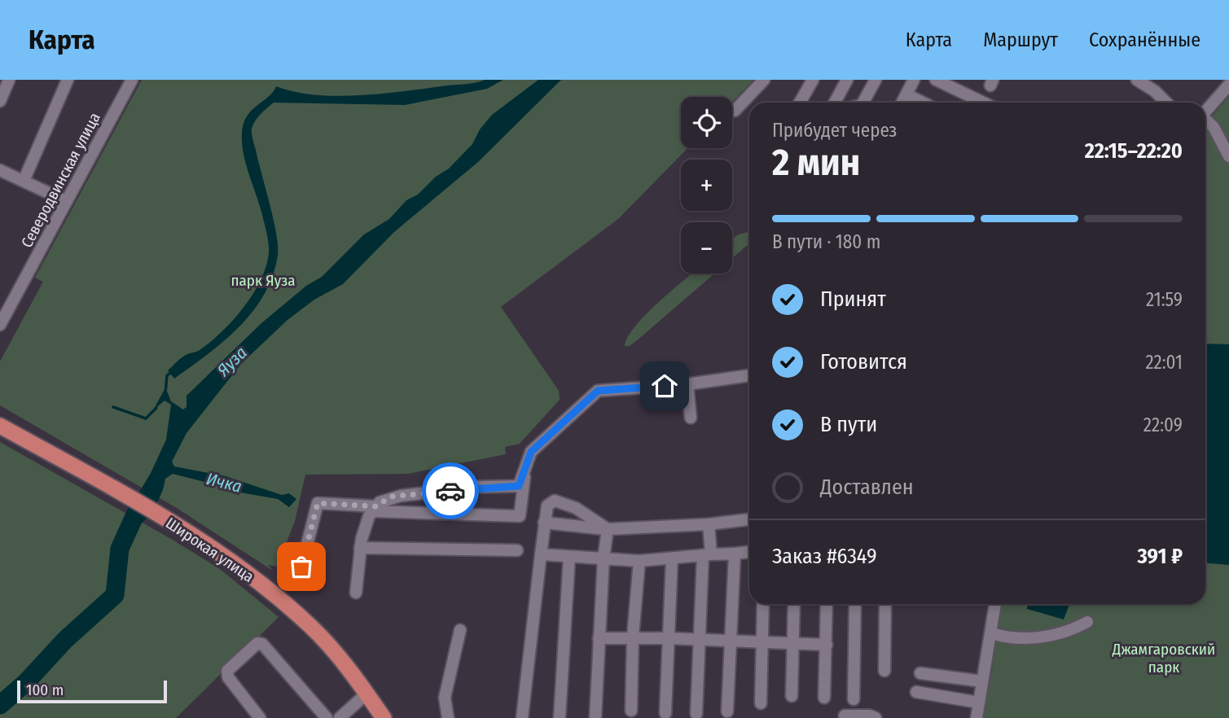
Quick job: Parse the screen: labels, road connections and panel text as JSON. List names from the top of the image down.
{
  "streets": {
    "main road": ["Широкая улица"],
    "street": ["Северодвинская улица"]
  },
  "water": ["Яуза", "Ичка"],
  "parks": ["парк Яуза", "Джамгаровский парк"],
  "scale_bar": "100 m",
  "page": {
    "header": "Карта",
    "nav": ["Карта", "Маршрут", "Сохранённые"],
    "map_buttons": ["+", "−"],
    "heading": ["2 мин", "Прибудет через", "22:15–22:20"],
    "panel": ["Заказ #6349", "391 ₽"],
    "bar": "В пути · 180 m",
    "list": [
      ["Принят", "21:59"],
      ["Готовится", "22:01"],
      ["В пути", "22:09"],
      "Доставлен"
    ],
    "scale": "100 m"
  }
}
